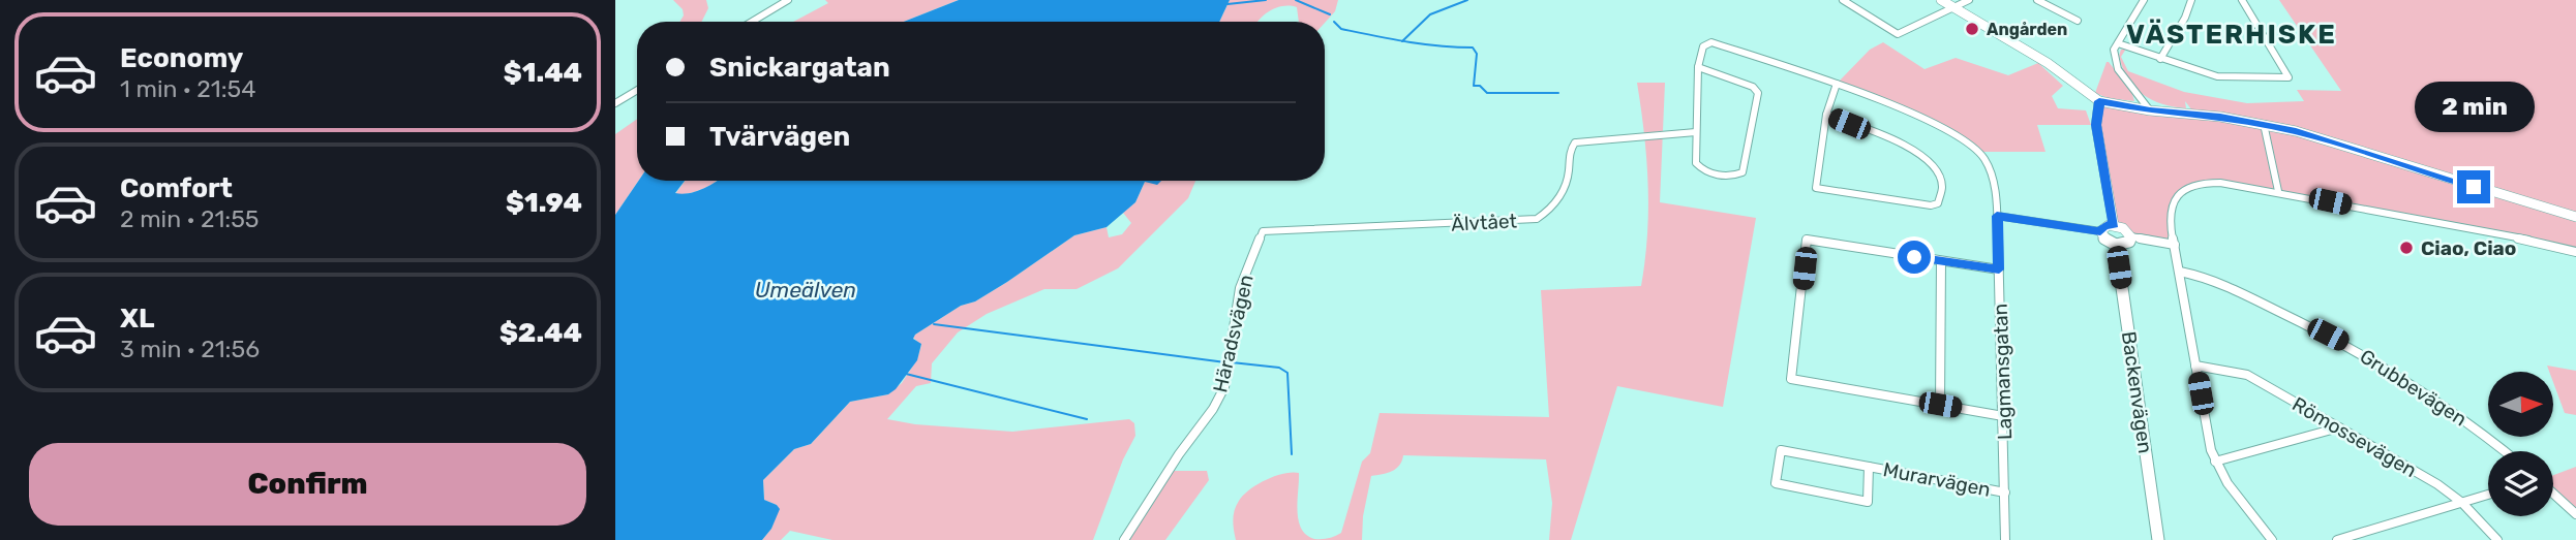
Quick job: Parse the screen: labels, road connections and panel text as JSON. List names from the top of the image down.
{
  "streets": {
    "street": [
      "Älvtået",
      "Häradsvägen",
      "Lagmansgatan",
      "Grubbevägen",
      "Backenvägen",
      "Römossevägen",
      "Murarvägen"
    ]
  },
  "crossings": [
    ["Älvtået", "Häradsvägen"],
    ["Lagmansgatan", "Murarvägen"]
  ],
  "districts": ["VÄSTERHISKE"],
  "water": ["Umeälven"],
  "places": ["Angården", "Ciao, Ciao"],
  "north": "right",
  "page": {
    "list": [
      {
        "name": "Economy",
        "note": "1 min · 21:54",
        "value": "$1.44"
      },
      {
        "name": "Comfort",
        "note": "2 min · 21:55",
        "value": "$1.94"
      },
      {
        "name": "XL",
        "note": "3 min · 21:56",
        "value": "$2.44"
      }
    ],
    "banner": ["Snickargatan", "Tvärvägen"],
    "bubble": "2 min",
    "buttons": "Confirm"
  }
}
